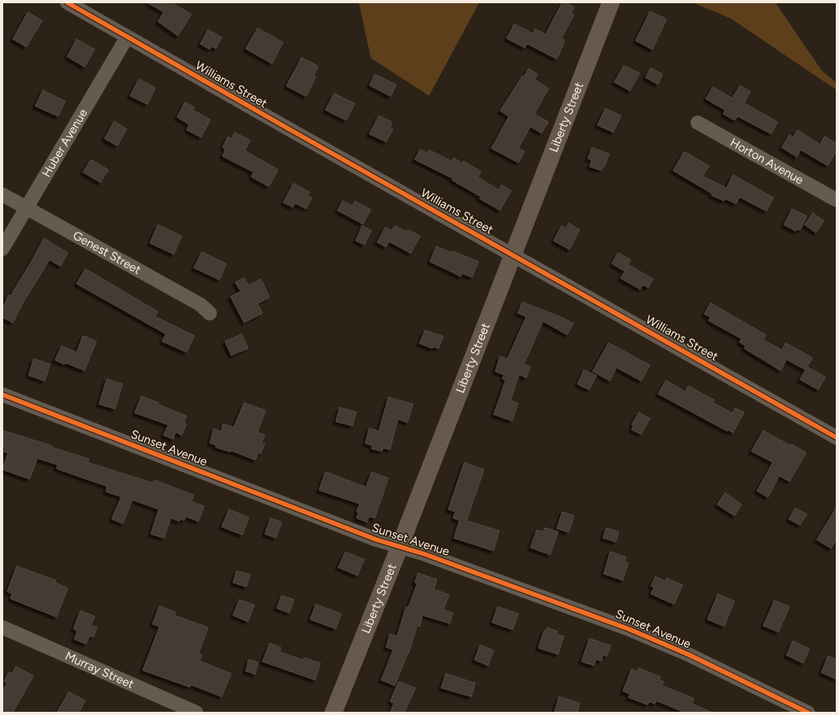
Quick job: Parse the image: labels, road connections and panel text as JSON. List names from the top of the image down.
{
  "streets": {
    "main road": ["Liberty Street"],
    "street": [
      "Williams Street",
      "Huber Avenue",
      "Horton Avenue",
      "Genest Street",
      "Sunset Avenue",
      "Murray Street"
    ]
  },
  "crossings": [
    ["Williams Street", "Liberty Street"],
    ["Williams Street", "Huber Avenue"],
    ["Liberty Street", "Sunset Avenue"],
    ["Huber Avenue", "Genest Street"]
  ]
}
